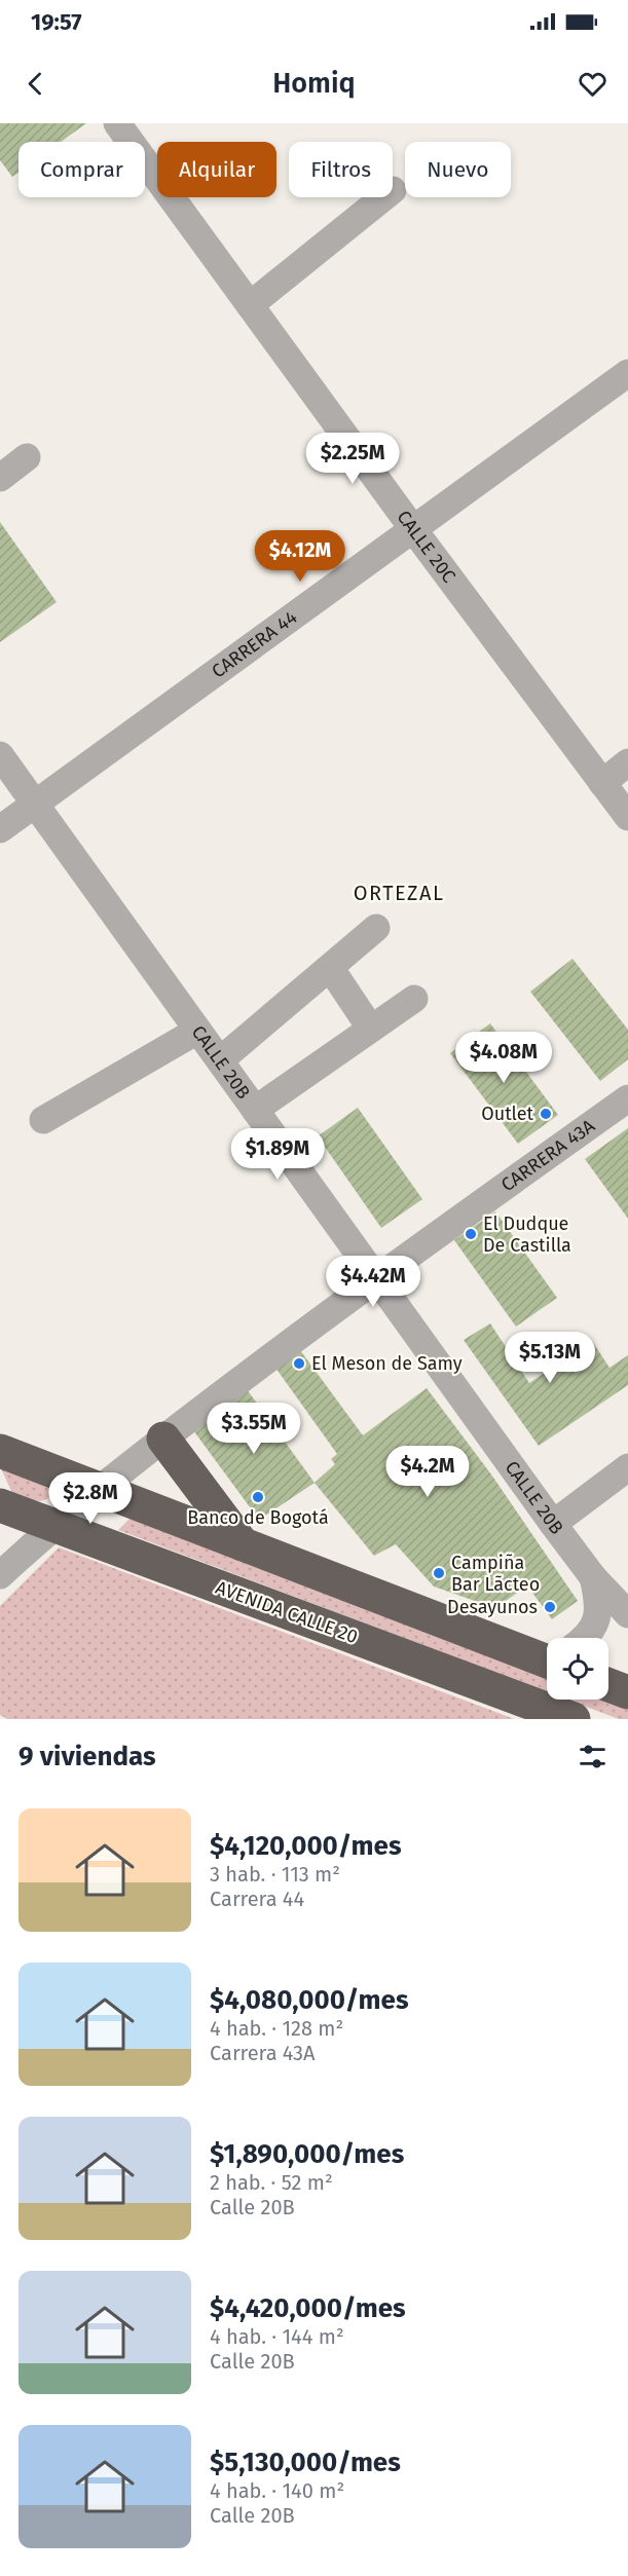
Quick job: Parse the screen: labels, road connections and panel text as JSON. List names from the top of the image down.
{
  "streets": {
    "highway": ["AVENIDA CALLE 20"],
    "street": [
      "CALLE 20C",
      "CARRERA 44",
      "CALLE 20B",
      "CARRERA 43A"
    ]
  },
  "crossings": [
    ["CALLE 20C", "CARRERA 44"],
    ["CARRERA 44", "CALLE 20B"],
    ["CALLE 20B", "CARRERA 43A"],
    ["CARRERA 43A", "AVENIDA CALLE 20"]
  ],
  "districts": ["ORTEZAL"],
  "places": [
    "Outlet",
    "El Dudque De Castilla",
    "El Meson de Samy",
    "Banco de Bogotá",
    "Campiña Bar Lãcteo",
    "Desayunos"
  ],
  "page": {
    "status": "19:57",
    "header": "Homiq",
    "chip": [
      "Comprar",
      "Alquilar",
      "Filtros",
      "Nuevo"
    ],
    "price": [
      "$2.25M",
      "$4.12M",
      "$4.08M",
      "$1.89M",
      "$4.42M",
      "$5.13M",
      "$3.55M",
      "$4.2M",
      "$2.8M"
    ],
    "heading": "9 viviendas",
    "list": [
      {
        "name": "$4,120,000/mes",
        "note": "3 hab. · 113 m² · Carrera 44"
      },
      {
        "name": "$4,080,000/mes",
        "note": "4 hab. · 128 m² · Carrera 43A"
      },
      {
        "name": "$1,890,000/mes",
        "note": "2 hab. · 52 m² · Calle 20B"
      },
      {
        "name": "$4,420,000/mes",
        "note": "4 hab. · 144 m² · Calle 20B"
      },
      {
        "name": "$5,130,000/mes",
        "note": "4 hab. · 140 m² · Calle 20B"
      }
    ]
  }
}
